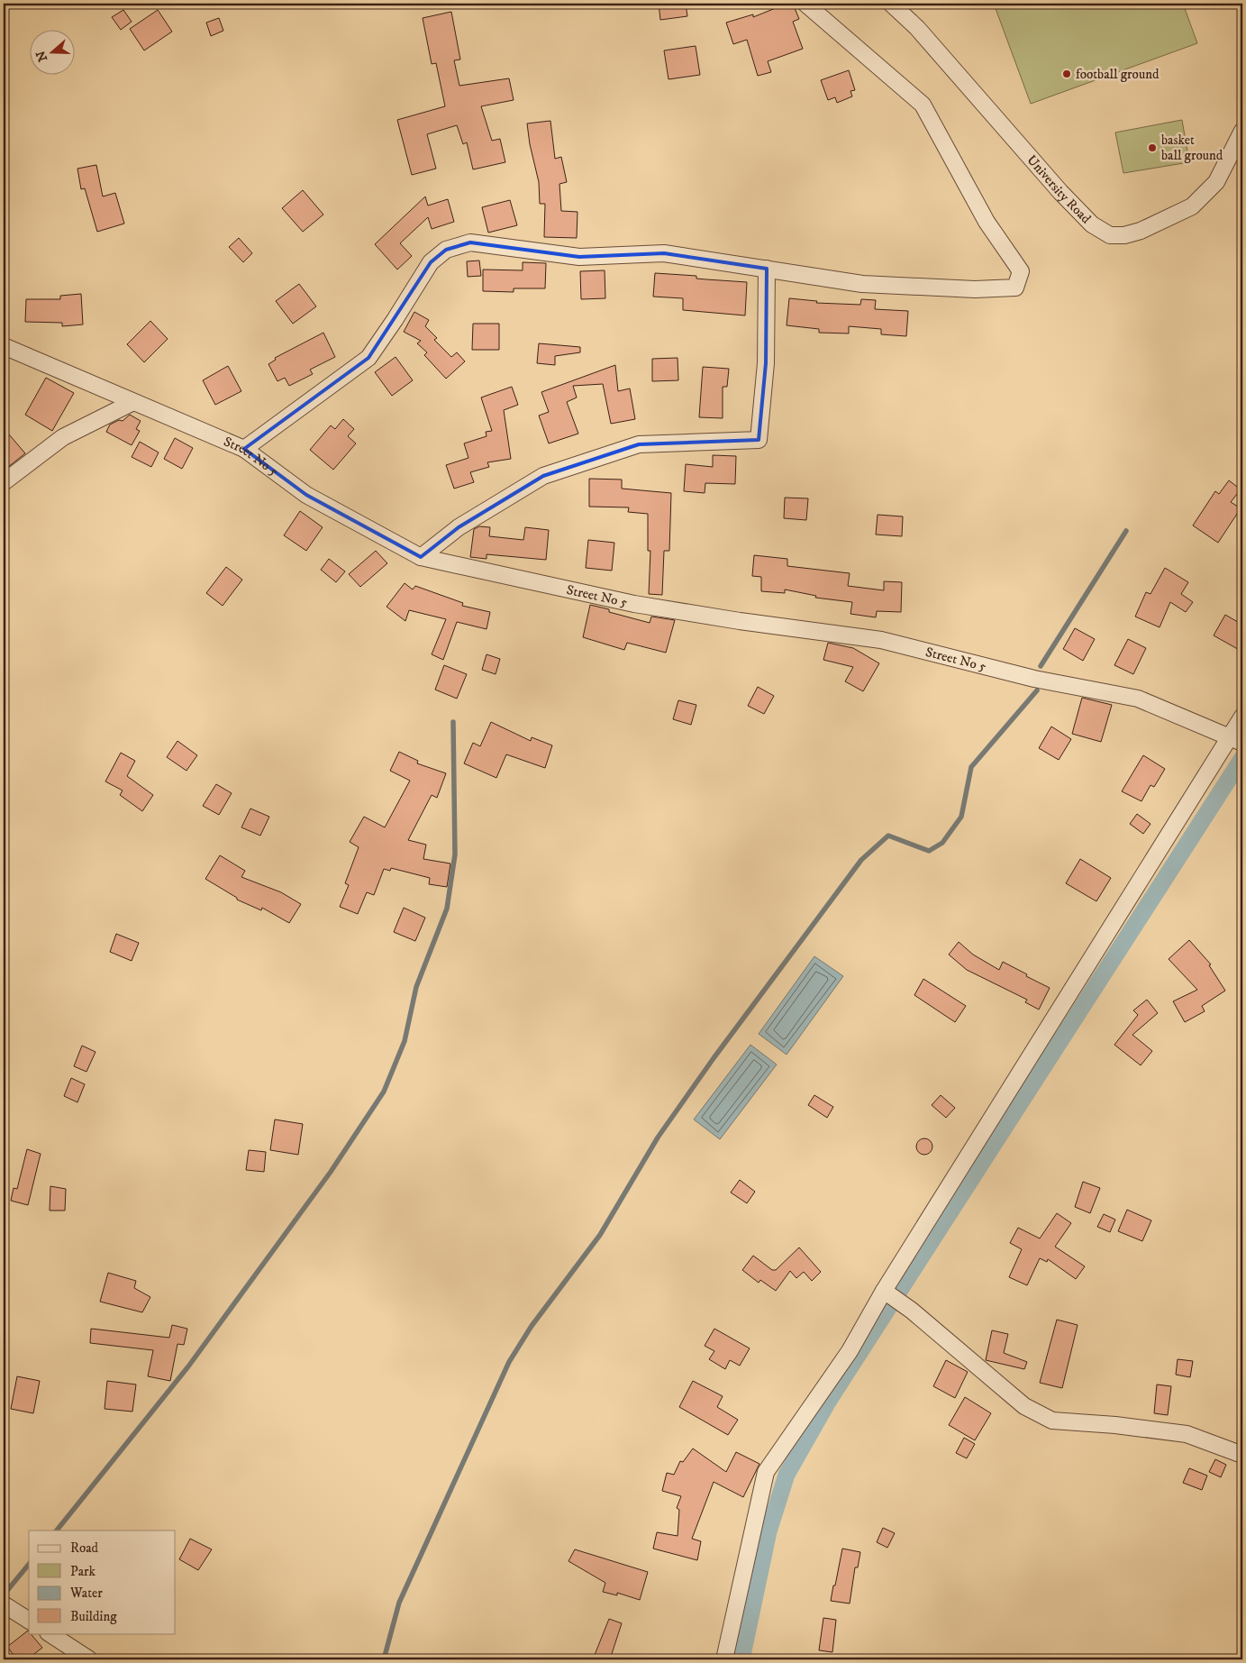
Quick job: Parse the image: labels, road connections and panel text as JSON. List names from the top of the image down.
{
  "streets": {
    "street": ["University Road", "Street No 5"]
  },
  "places": ["football ground", "basket ball ground"],
  "legend": [
    "Road",
    "Park",
    "Water",
    "Building"
  ],
  "north": "left"
}
